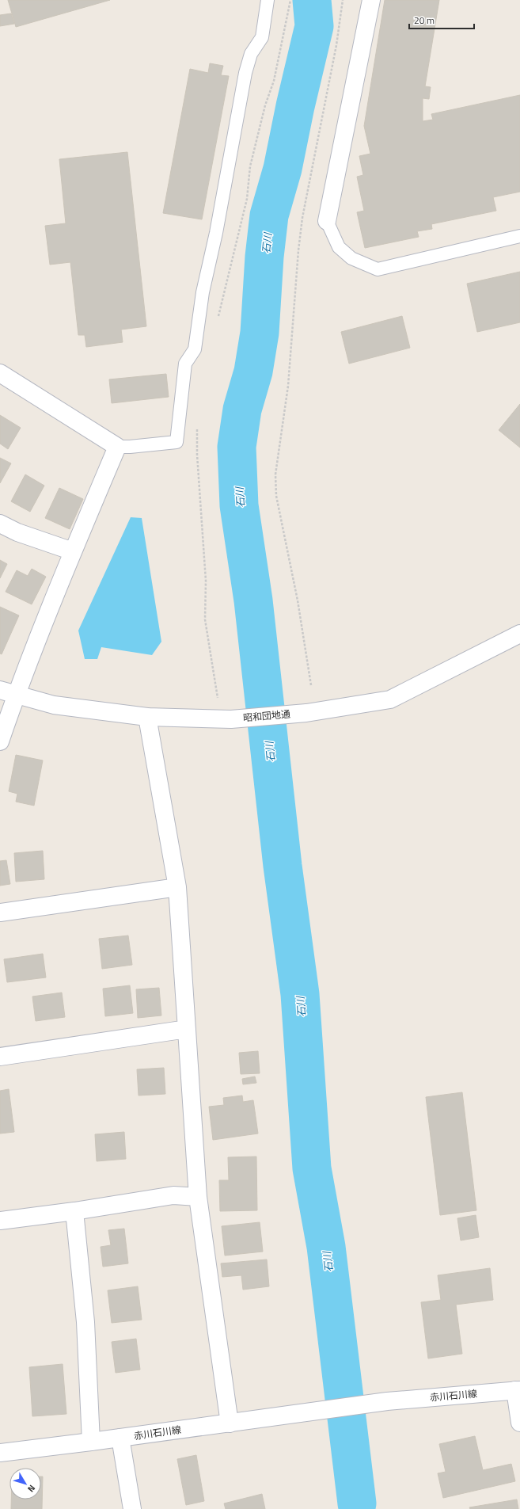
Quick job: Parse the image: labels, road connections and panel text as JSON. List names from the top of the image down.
{
  "streets": {
    "street": ["昭和団地通", "赤川石川線"]
  },
  "water": ["石川"],
  "scale_bar": "20 m",
  "north": "bottom right"
}
